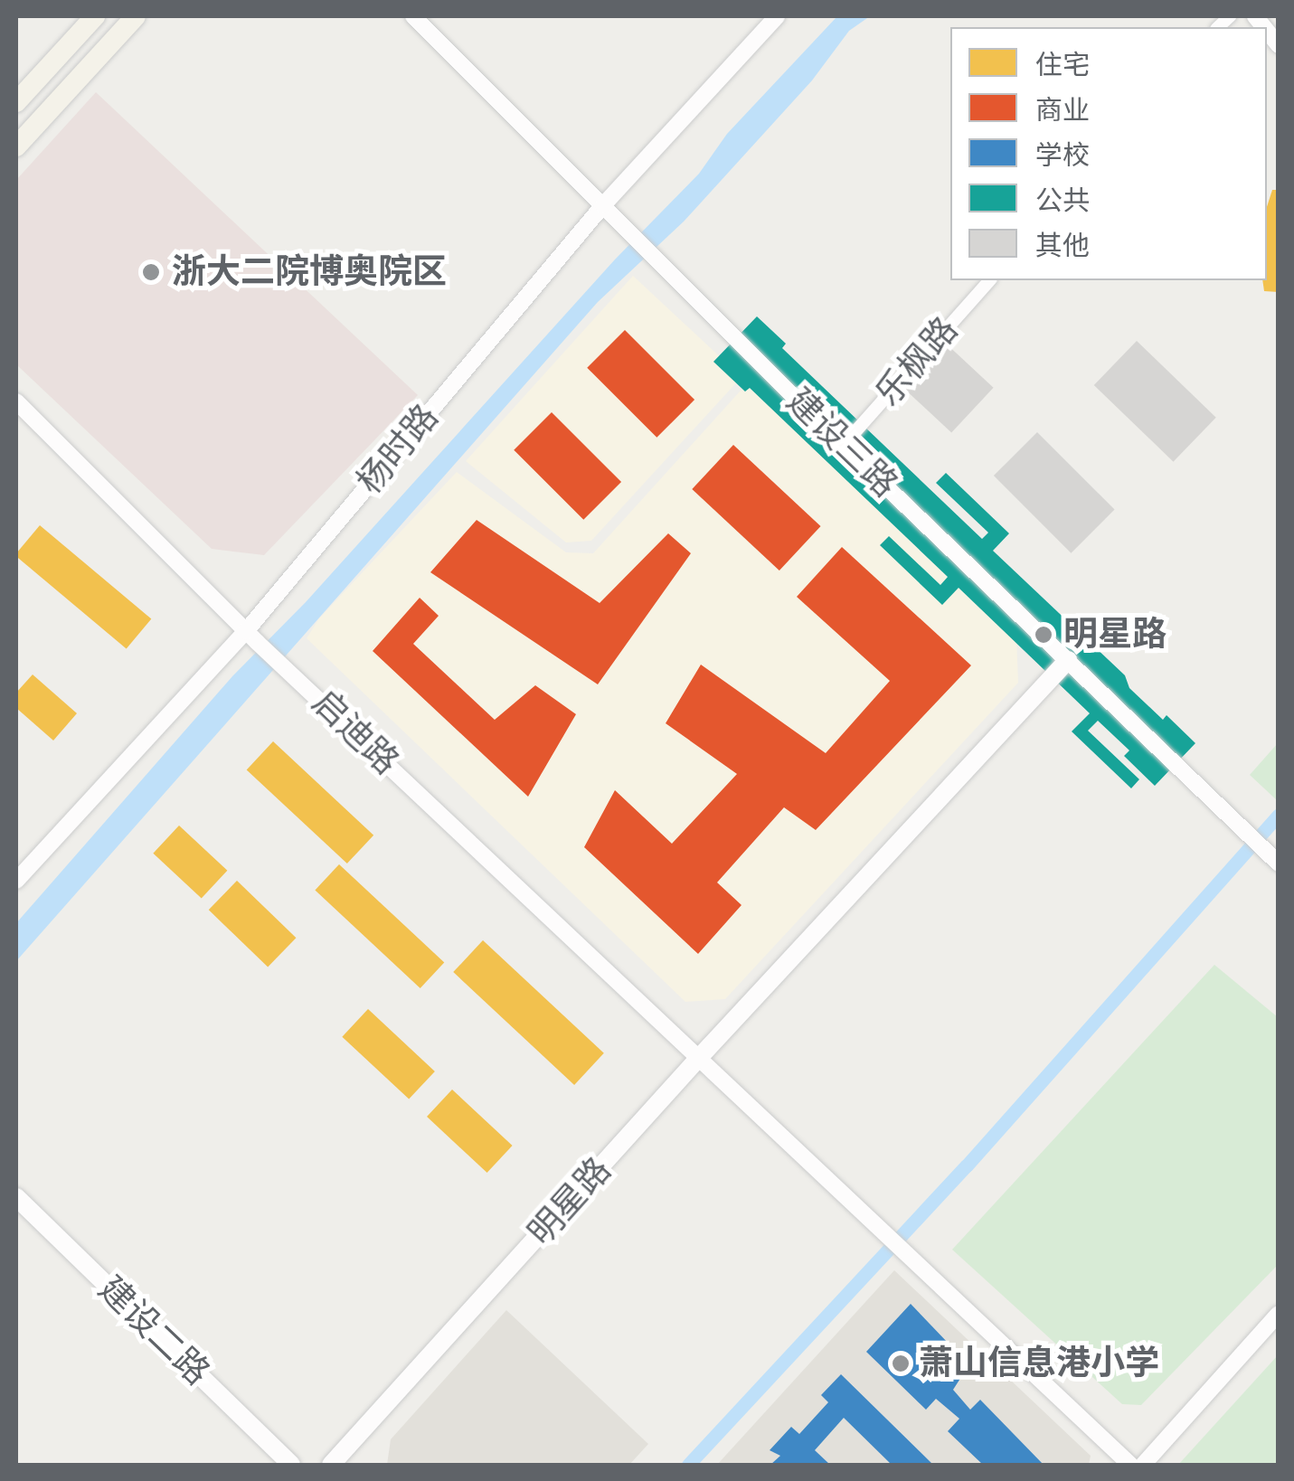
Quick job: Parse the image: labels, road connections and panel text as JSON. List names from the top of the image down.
{
  "streets": {
    "main road": ["明星路", "建设二路"],
    "street": [
      "乐枫路",
      "建设三路",
      "杨时路",
      "启迪路"
    ]
  },
  "crossings": [
    ["乐枫路", "建设三路"],
    ["建设三路", "杨时路"],
    ["建设三路", "明星路"],
    ["杨时路", "启迪路"],
    ["启迪路", "明星路"]
  ],
  "places": ["浙大二院博奥院区", "明星路", "萧山信息港小学"],
  "legend": [
    "住宅",
    "商业",
    "学校",
    "公共",
    "其他"
  ]
}
